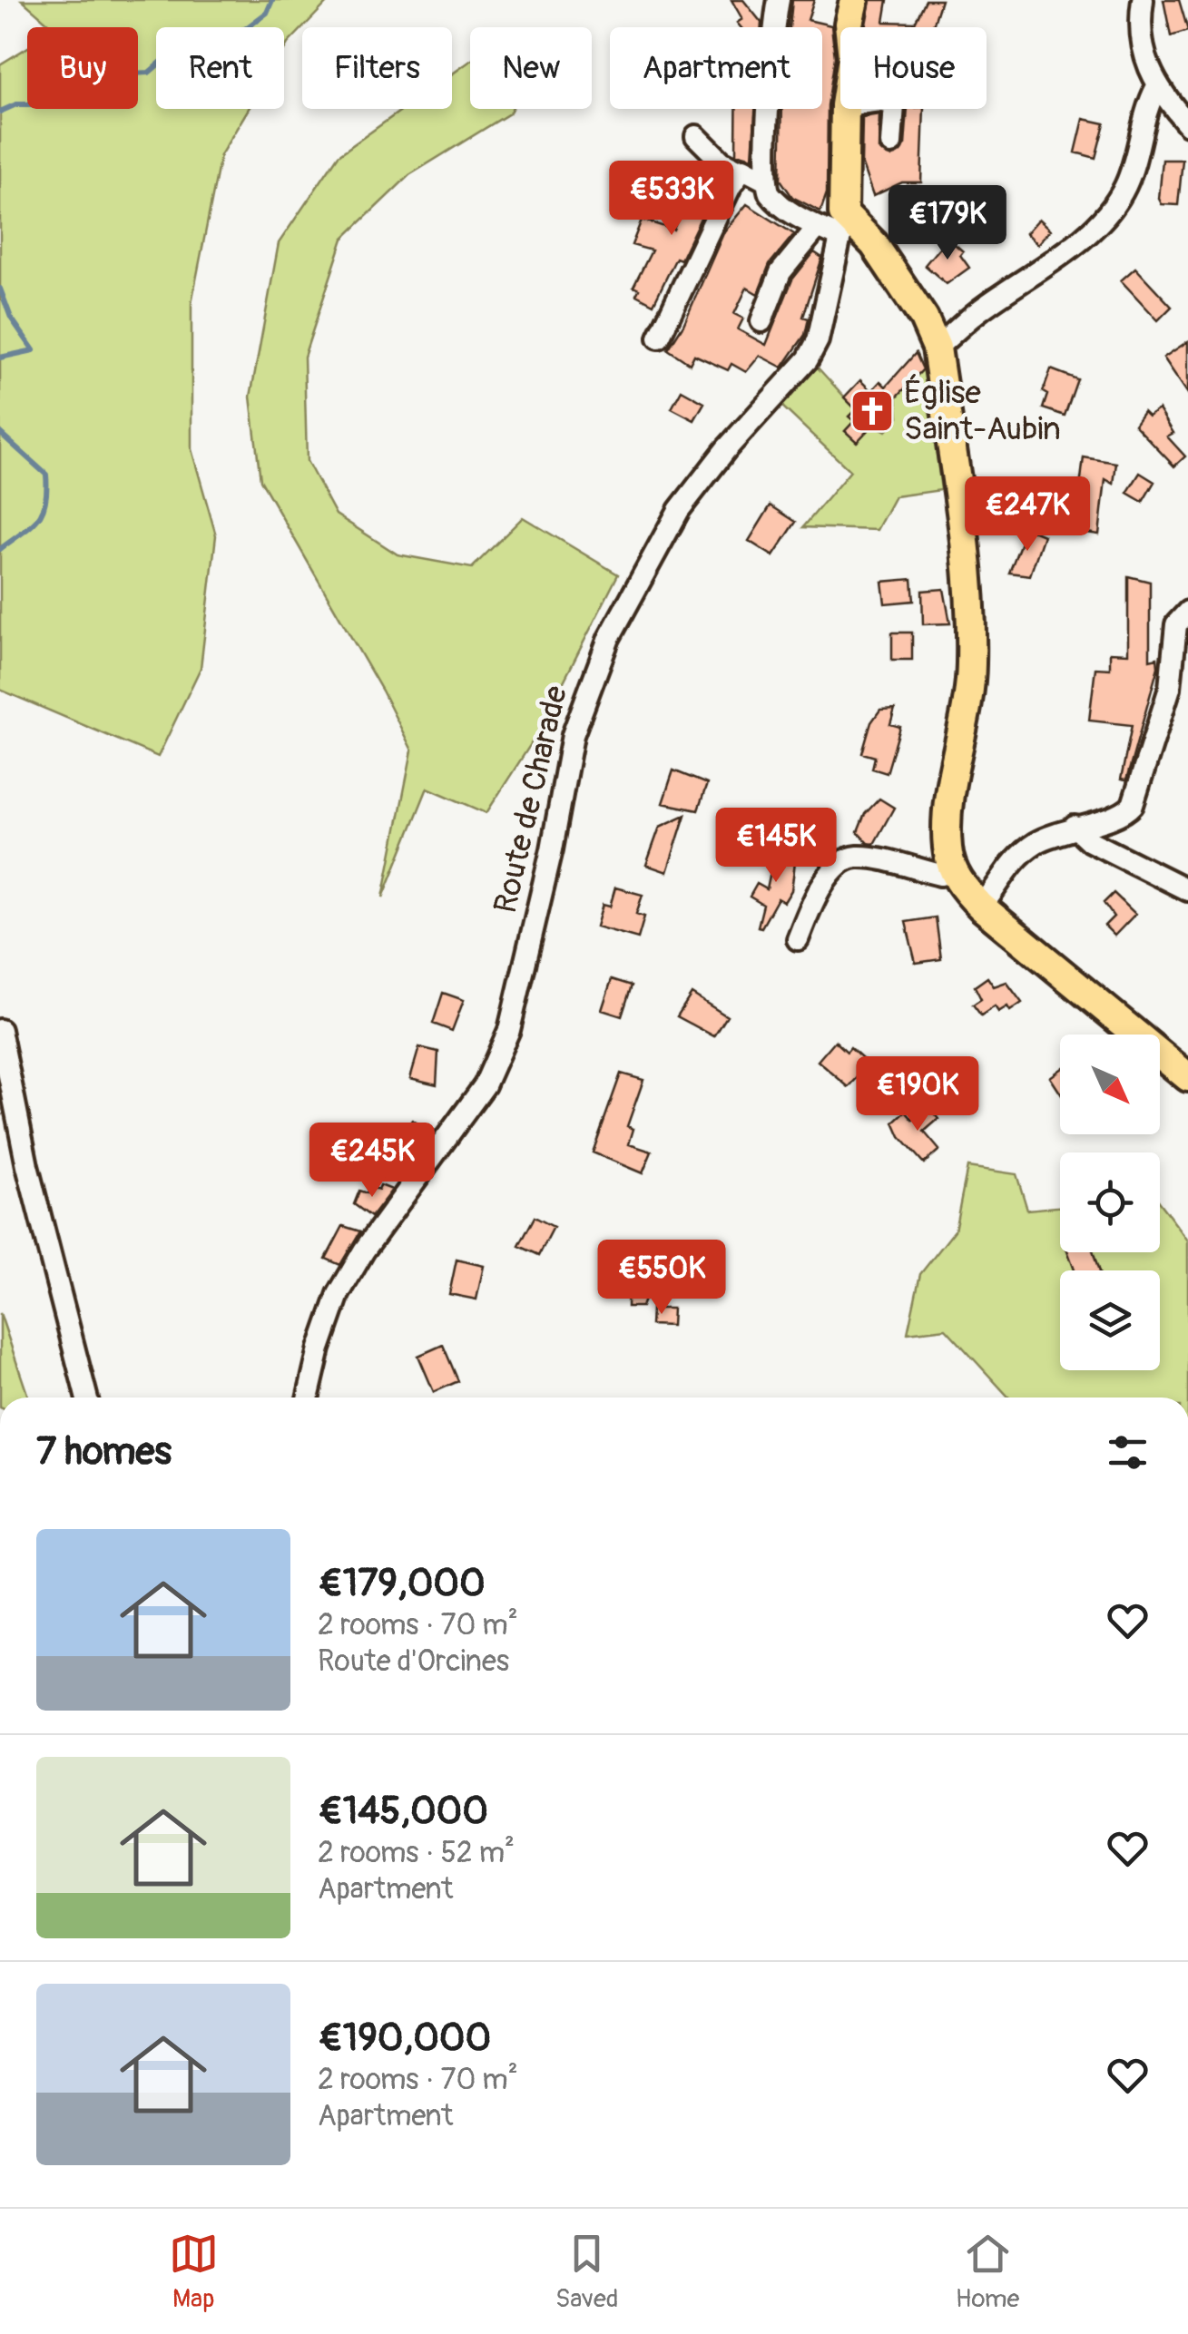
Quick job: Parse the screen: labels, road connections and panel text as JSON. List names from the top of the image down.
{
  "streets": {
    "street": ["Route de Charade"]
  },
  "places": {
    "church": ["Église Saint-Aubin"]
  },
  "north": "bottom right",
  "page": {
    "chip": [
      "Buy",
      "Rent",
      "Filters",
      "New",
      "Apartment",
      "House"
    ],
    "price": [
      "€533K",
      "€179K",
      "€247K",
      "€145K",
      "€190K",
      "€245K",
      "€550K"
    ],
    "heading": "7 homes",
    "list": [
      {
        "name": "€179,000",
        "note": "2 rooms · 70 m² · Route d'Orcines"
      },
      {
        "name": "€145,000",
        "note": "2 rooms · 52 m² · Apartment"
      },
      {
        "name": "€190,000",
        "note": "2 rooms · 70 m² · Apartment"
      }
    ],
    "tabs": ["Map", "Saved", "Home"]
  }
}
